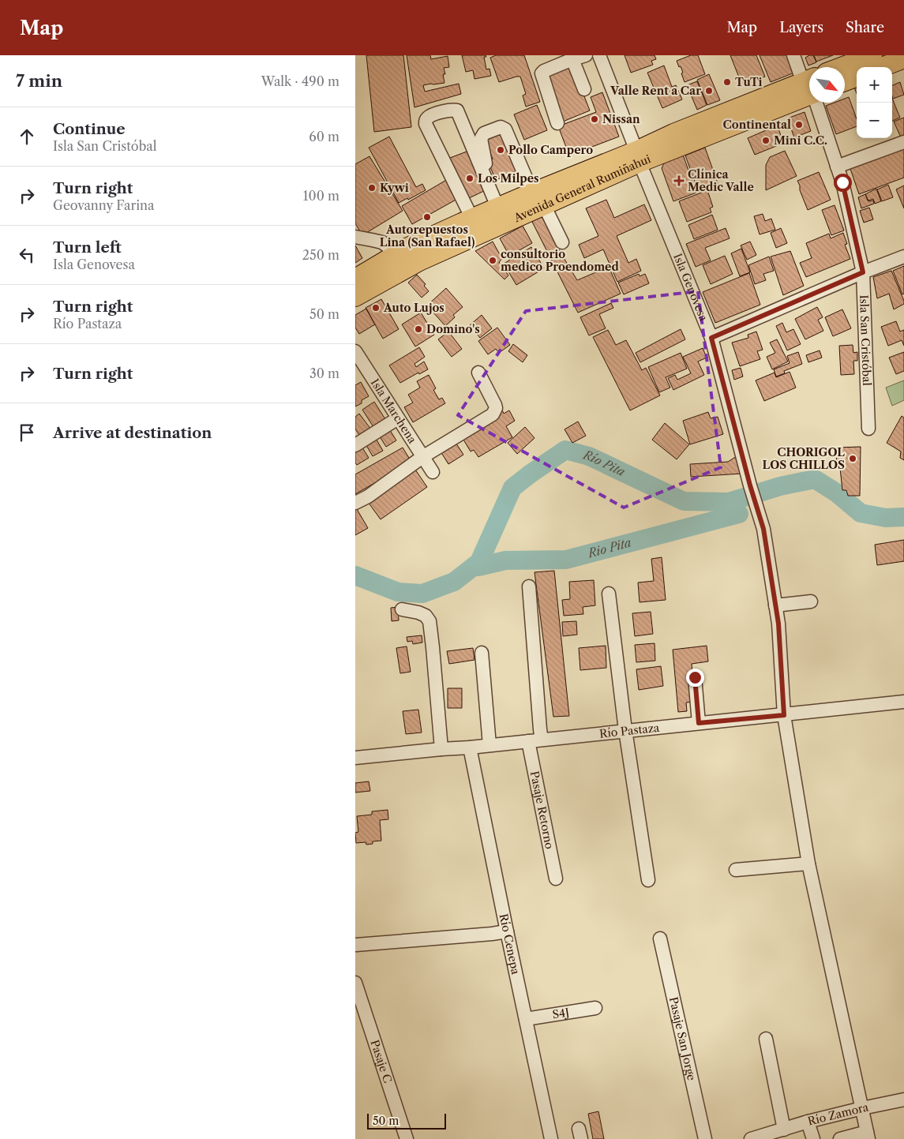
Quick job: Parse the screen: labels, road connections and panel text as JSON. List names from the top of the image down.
{
  "streets": {
    "highway": ["Avenida General Rumiñahui"],
    "street": [
      "Isla Genovesa",
      "Isla San Cristóbal",
      "Isla Marchena",
      "Río Pastaza",
      "Pasaje Retorno",
      "Río Cenepa",
      "S4J",
      "Pasaje San Jorge",
      "Pasaje C",
      "Río Zamora"
    ]
  },
  "crossings": [
    ["Avenida General Rumiñahui", "Isla Genovesa"],
    ["Isla Genovesa", "Río Pastaza"],
    ["Isla Genovesa", "Río Zamora"],
    ["Río Pastaza", "Pasaje Retorno"],
    ["Río Pastaza", "Río Cenepa"],
    ["Río Cenepa", "S4J"]
  ],
  "water": ["Río Pita", "Rio Pita"],
  "places": {
    "other": [
      "TuTi",
      "Valle Rent a Car",
      "Nissan",
      "Continental",
      "Mini C.C.",
      "Pollo Campero",
      "Los Milpes",
      "Kywi",
      "Autorepuestos Lina (San Rafael)",
      "consultorio medico Proendomed",
      "Auto Lujos",
      "Domino's",
      "CHORIGOL LOS CHILLOS"
    ],
    "health": ["Clínica Medic Valle"]
  },
  "scale_bar": "50 m",
  "north": "bottom right",
  "page": {
    "header": "Map",
    "nav": ["Map", "Layers", "Share"],
    "heading": ["7 min", "Walk · 490 m"],
    "map_buttons": ["+", "−"],
    "list": [
      ["Continue", "Isla San Cristóbal", "60 m"],
      ["Turn right", "Geovanny Farina", "100 m"],
      ["Turn left", "Isla Genovesa", "250 m"],
      ["Turn right", "Río Pastaza", "50 m"],
      ["Turn right", "30 m"],
      "Arrive at destination"
    ],
    "scale": "50 m"
  }
}
